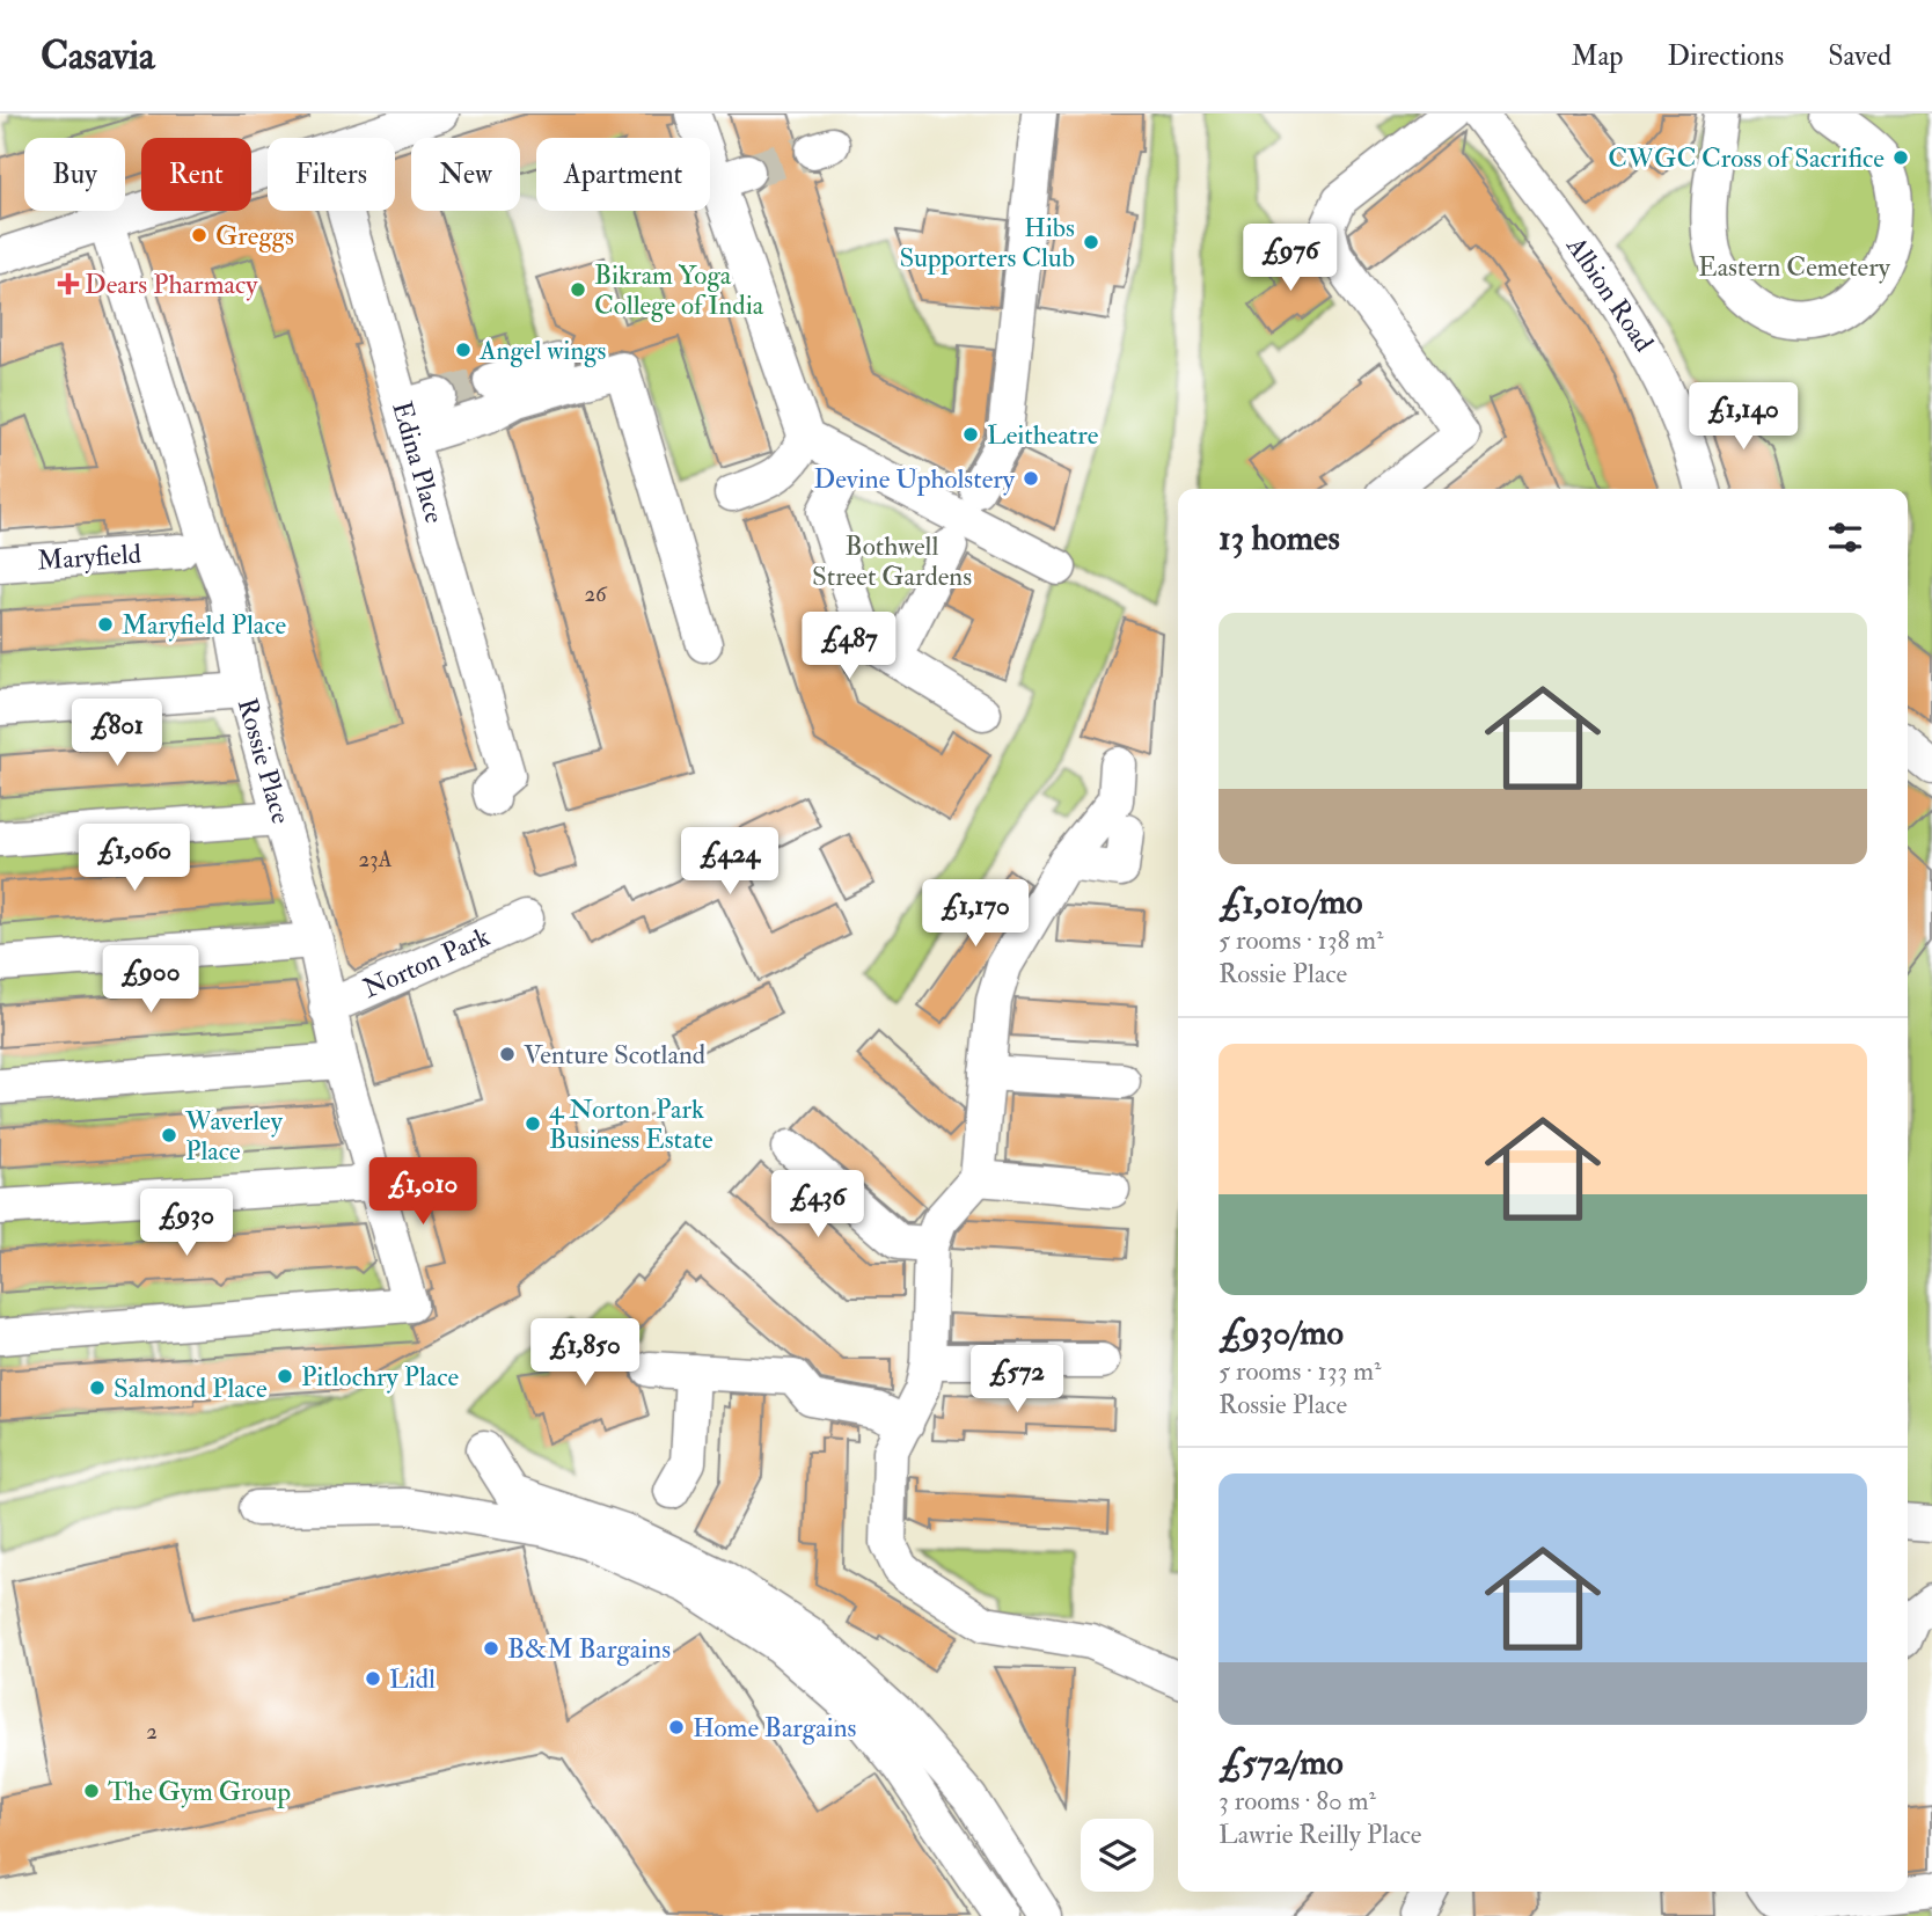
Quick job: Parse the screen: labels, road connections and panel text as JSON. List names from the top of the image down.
{
  "streets": {
    "street": [
      "Albion Road",
      "Edina Place",
      "Maryfield",
      "Rossie Place",
      "Norton Park"
    ]
  },
  "crossings": [
    ["Rossie Place", "Norton Park"]
  ],
  "parks": ["Eastern Cemetery", "Bothwell Street Gardens"],
  "places": {
    "other": [
      "CWGC Cross of Sacrifice",
      "Greggs",
      "Hibs Supporters Club",
      "Bikram Yoga College of India",
      "Angel wings",
      "Leitheatre",
      "Devine Upholstery",
      "Maryfield Place",
      "Venture Scotland",
      "4 Norton Park Business Estate",
      "Waverley Place",
      "Pitlochry Place",
      "Salmond Place",
      "B&M Bargains",
      "Lidl",
      "Home Bargains",
      "The Gym Group"
    ],
    "health": ["Dears Pharmacy"]
  },
  "house_numbers": ["26", "23A", "2"],
  "page": {
    "header": "Casavia",
    "nav": ["Map", "Directions", "Saved"],
    "chip": [
      "Buy",
      "Rent",
      "Filters",
      "New",
      "Apartment"
    ],
    "price": [
      "£976",
      "£1,140",
      "£487",
      "£801",
      "£1,060",
      "£424",
      "£1,170",
      "£900",
      "£1,010",
      "£436",
      "£930",
      "£1,850",
      "£572"
    ],
    "heading": "13 homes",
    "list": [
      {
        "name": "£1,010/mo",
        "note": "5 rooms · 138 m² · Rossie Place"
      },
      {
        "name": "£930/mo",
        "note": "5 rooms · 133 m² · Rossie Place"
      },
      {
        "name": "£572/mo",
        "note": "3 rooms · 80 m² · Lawrie Reilly Place"
      }
    ]
  }
}
